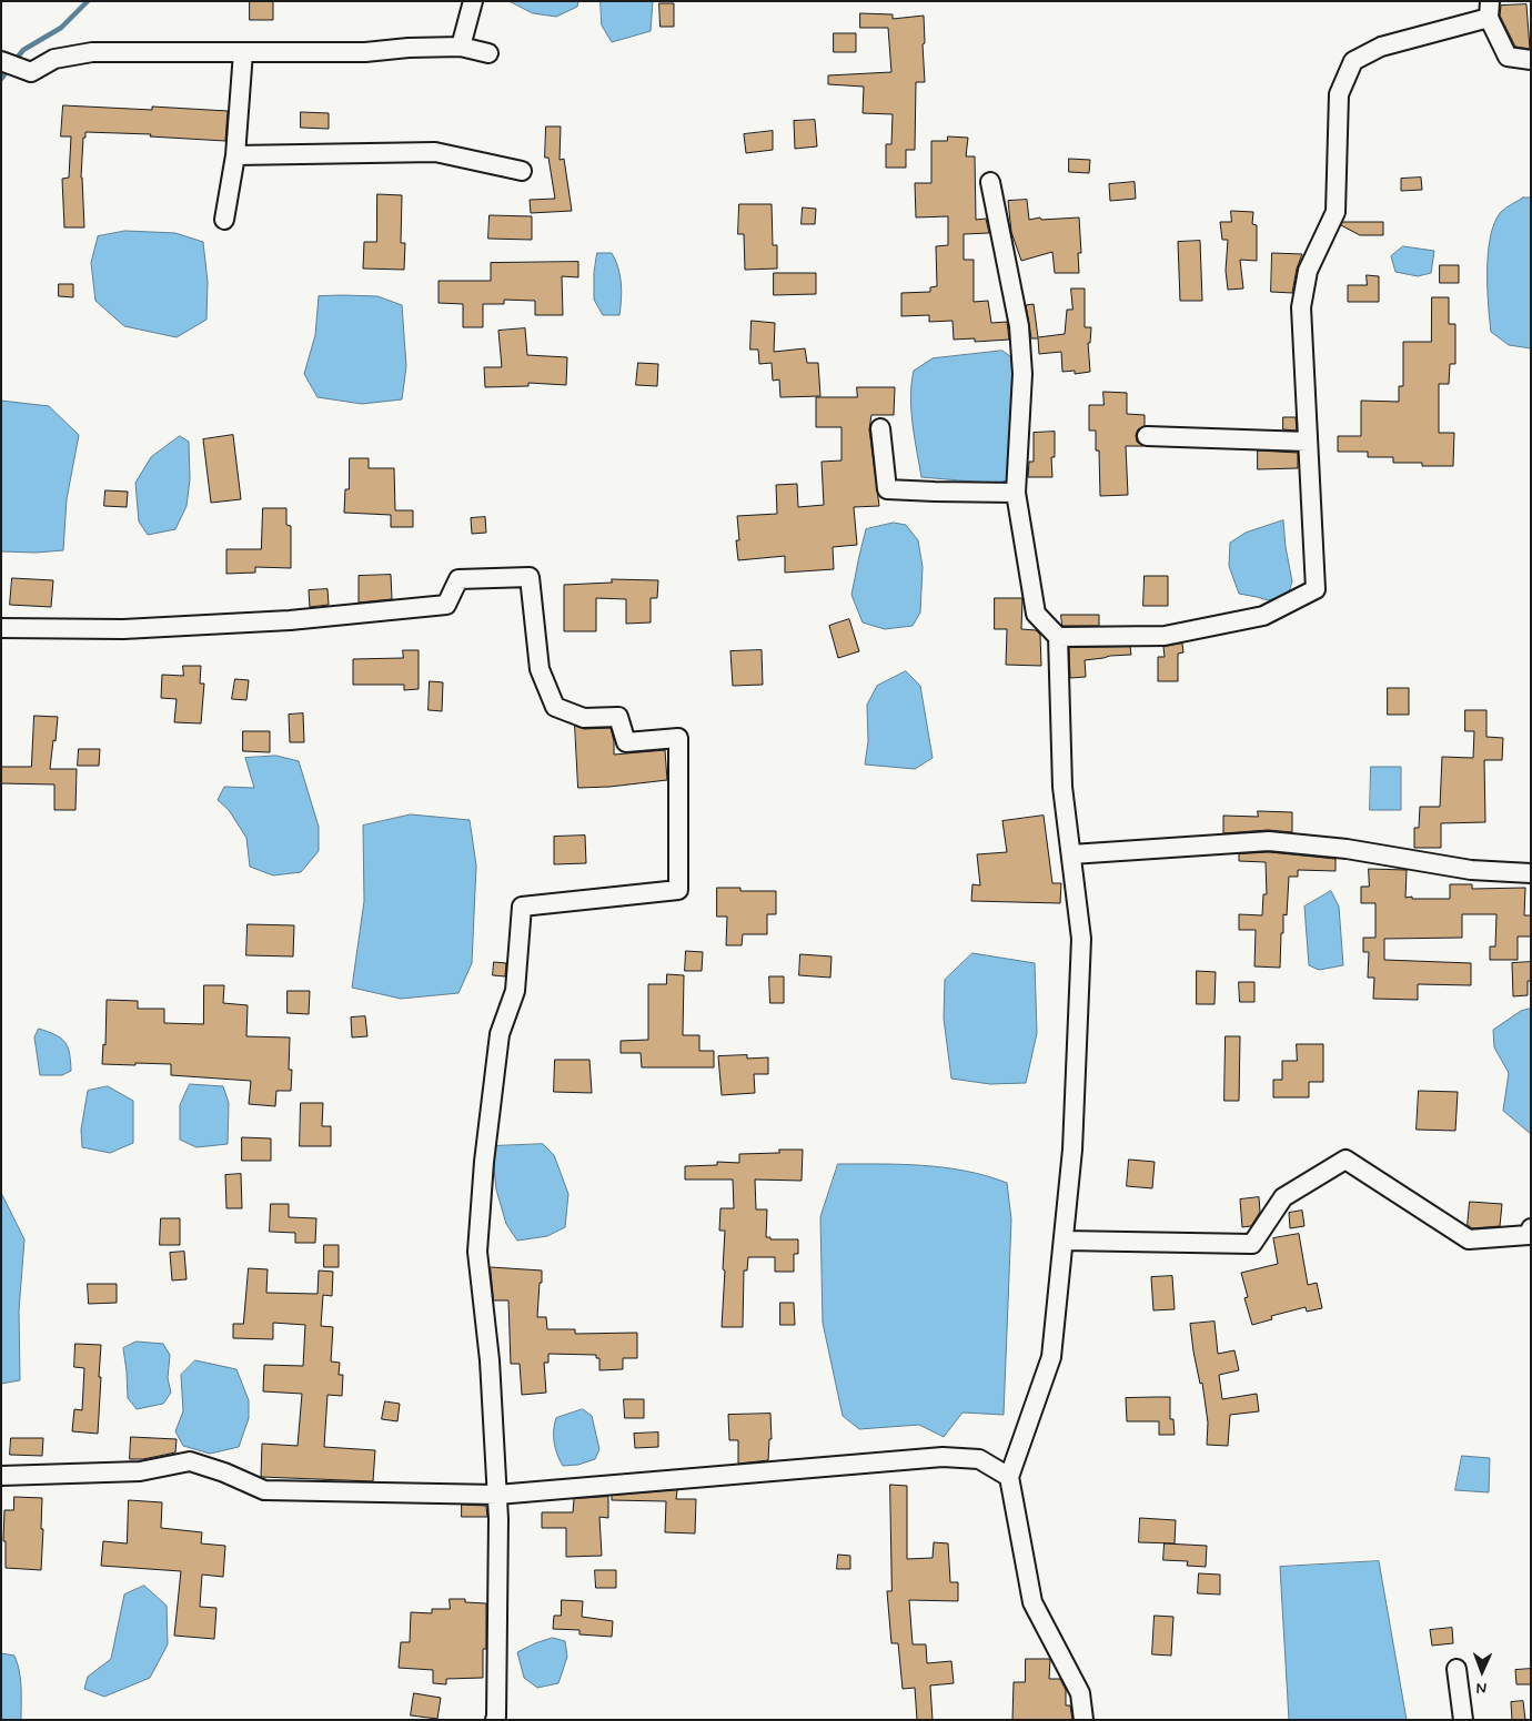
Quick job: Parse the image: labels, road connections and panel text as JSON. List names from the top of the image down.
{
  "north": "bottom"
}
